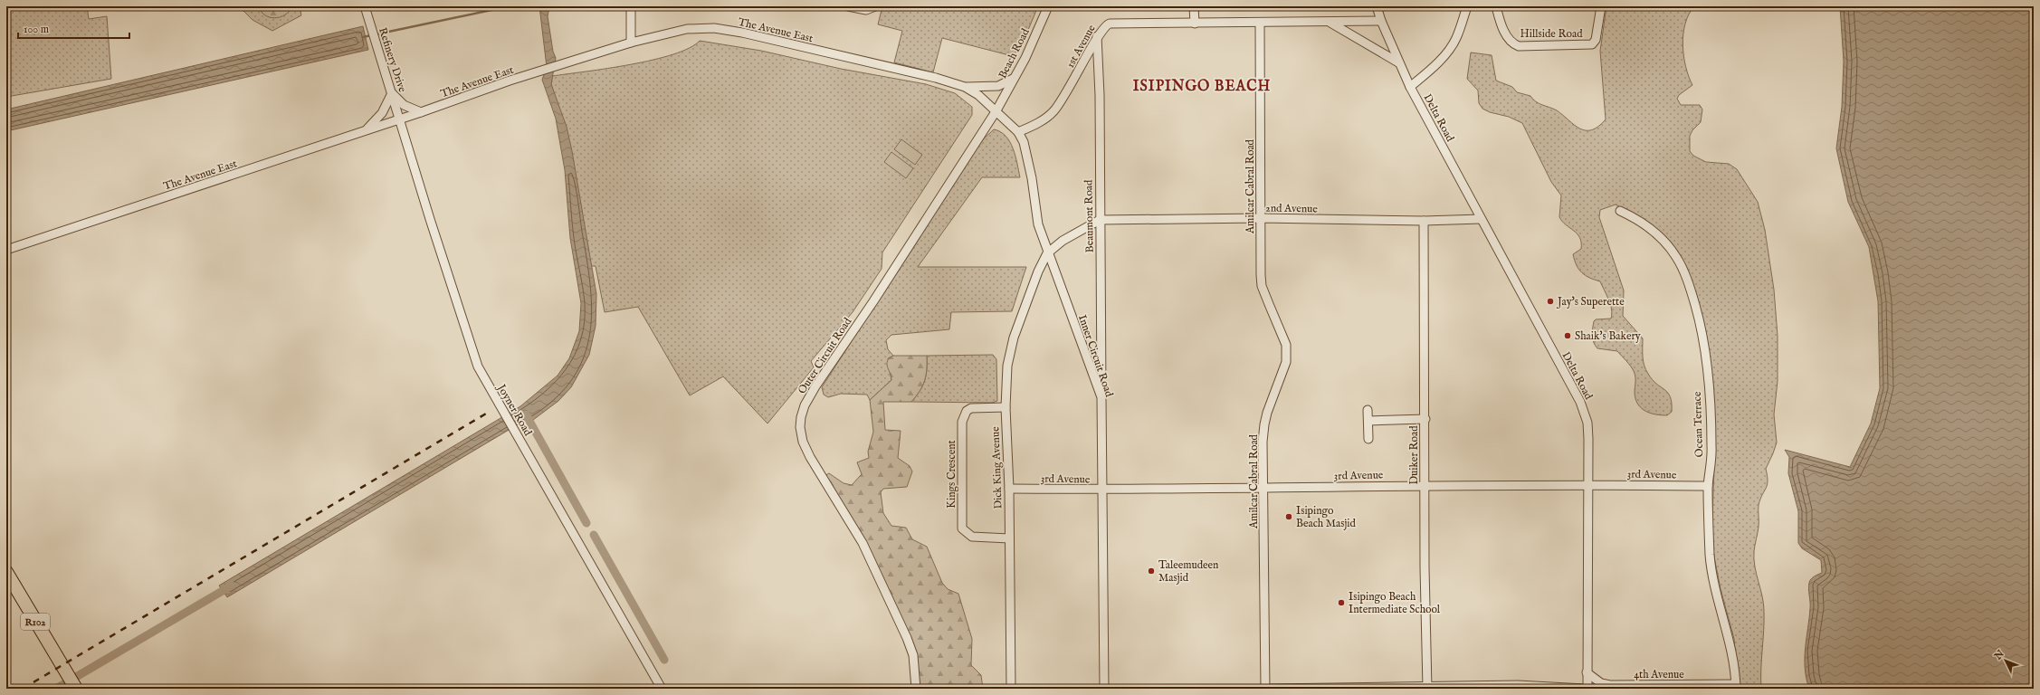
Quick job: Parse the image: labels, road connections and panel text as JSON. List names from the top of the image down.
{
  "streets": {
    "main road": ["R102"],
    "street": [
      "The Avenue East",
      "Hillside Road",
      "1st Avenue",
      "Beach Road",
      "Refinery Drive",
      "Delta Road",
      "Amilcar Cabral Road",
      "2nd Avenue",
      "Beaumont Road",
      "Outer Circuit Road",
      "Inner Circuit Road",
      "Joyner Road",
      "Ocean Terrace",
      "Duiker Road",
      "Dick King Avenue",
      "Kings Crescent",
      "3rd Avenue",
      "4th Avenue"
    ]
  },
  "crossings": [
    ["The Avenue East", "Beach Road"],
    ["The Avenue East", "Refinery Drive"],
    ["The Avenue East", "Outer Circuit Road"],
    ["The Avenue East", "Inner Circuit Road"],
    ["The Avenue East", "Joyner Road"],
    ["1st Avenue", "Delta Road"],
    ["1st Avenue", "Amilcar Cabral Road"],
    ["1st Avenue", "Beaumont Road"],
    ["1st Avenue", "Inner Circuit Road"],
    ["Beach Road", "Outer Circuit Road"],
    ["Beach Road", "Inner Circuit Road"],
    ["Refinery Drive", "Joyner Road"],
    ["Delta Road", "2nd Avenue"],
    ["Delta Road", "3rd Avenue"],
    ["Delta Road", "4th Avenue"],
    ["Amilcar Cabral Road", "2nd Avenue"],
    ["Amilcar Cabral Road", "3rd Avenue"],
    ["2nd Avenue", "Beaumont Road"],
    ["2nd Avenue", "Inner Circuit Road"],
    ["2nd Avenue", "Duiker Road"],
    ["2nd Avenue", "Dick King Avenue"],
    ["Beaumont Road", "Inner Circuit Road"],
    ["Outer Circuit Road", "Inner Circuit Road"],
    ["Inner Circuit Road", "Dick King Avenue"],
    ["Inner Circuit Road", "3rd Avenue"],
    ["Ocean Terrace", "3rd Avenue"],
    ["Ocean Terrace", "4th Avenue"],
    ["Duiker Road", "3rd Avenue"],
    ["Dick King Avenue", "Kings Crescent"],
    ["Dick King Avenue", "3rd Avenue"]
  ],
  "districts": ["ISIPINGO BEACH"],
  "places": [
    "Jay's Superette",
    "Shaik's Bakery",
    "Isipingo Beach Masjid",
    "Taleemudeen Masjid",
    "Isipingo Beach Intermediate School"
  ],
  "scale_bar": "100 m",
  "north": "top left"
}
